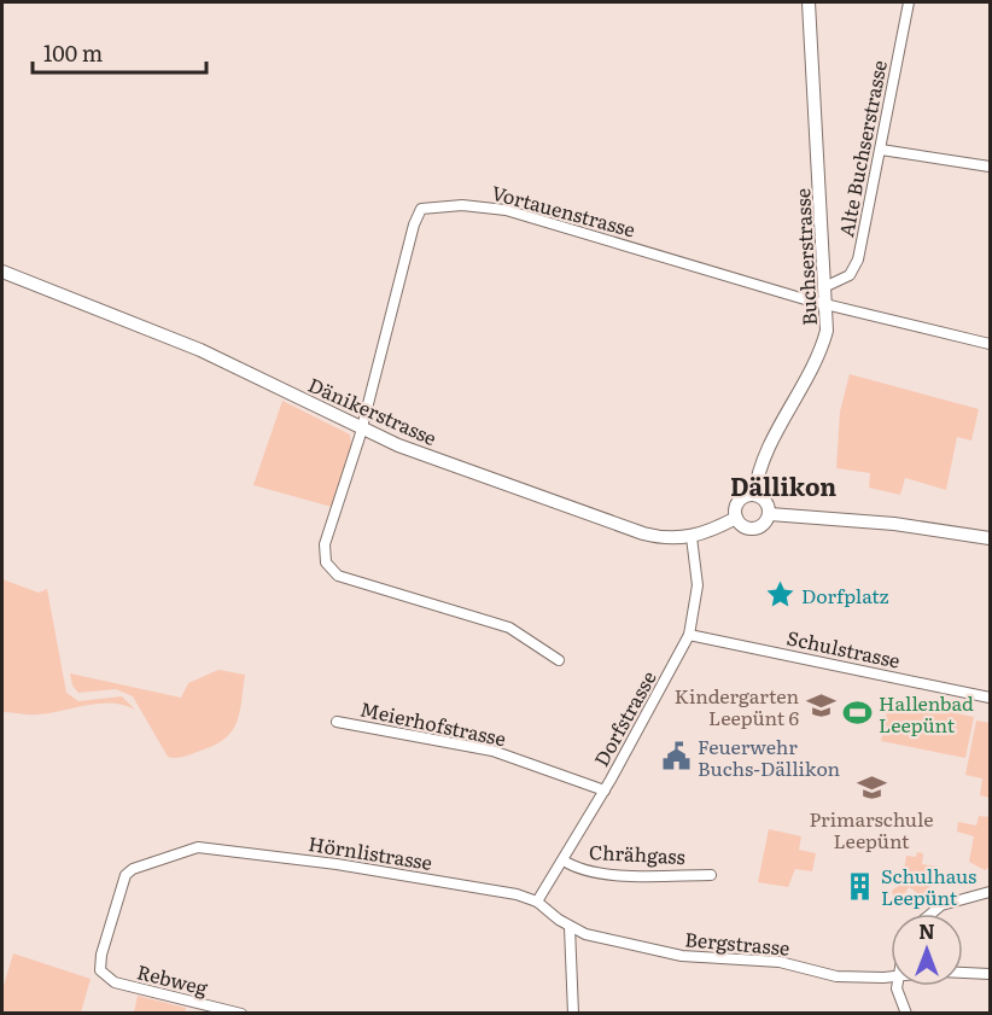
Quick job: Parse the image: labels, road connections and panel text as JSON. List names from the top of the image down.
{
  "streets": {
    "street": [
      "Alte Buchserstrasse",
      "Vortauenstrasse",
      "Buchserstrasse",
      "Dänikerstrasse",
      "Schulstrasse",
      "Dorfstrasse",
      "Meierhofstrasse",
      "Hörnlistrasse",
      "Chrähgass",
      "Bergstrasse",
      "Rebweg"
    ]
  },
  "crossings": [
    ["Alte Buchserstrasse", "Buchserstrasse"],
    ["Vortauenstrasse", "Buchserstrasse"],
    ["Vortauenstrasse", "Dänikerstrasse"],
    ["Buchserstrasse", "Dänikerstrasse"],
    ["Dänikerstrasse", "Dorfstrasse"],
    ["Schulstrasse", "Dorfstrasse"],
    ["Dorfstrasse", "Meierhofstrasse"],
    ["Dorfstrasse", "Hörnlistrasse"],
    ["Dorfstrasse", "Chrähgass"],
    ["Dorfstrasse", "Bergstrasse"],
    ["Hörnlistrasse", "Bergstrasse"],
    ["Hörnlistrasse", "Rebweg"]
  ],
  "districts": ["Dällikon"],
  "places": {
    "place": ["Dorfplatz"],
    "school or university": ["Kindergarten Leepünt 6", "Primarschule Leepünt"],
    "sports": ["Hallenbad Leepünt"],
    "public building": ["Feuerwehr Buchs-Dällikon"],
    "building": ["Schulhaus Leepünt"]
  },
  "scale_bar": "100 m",
  "north": "top"
}
